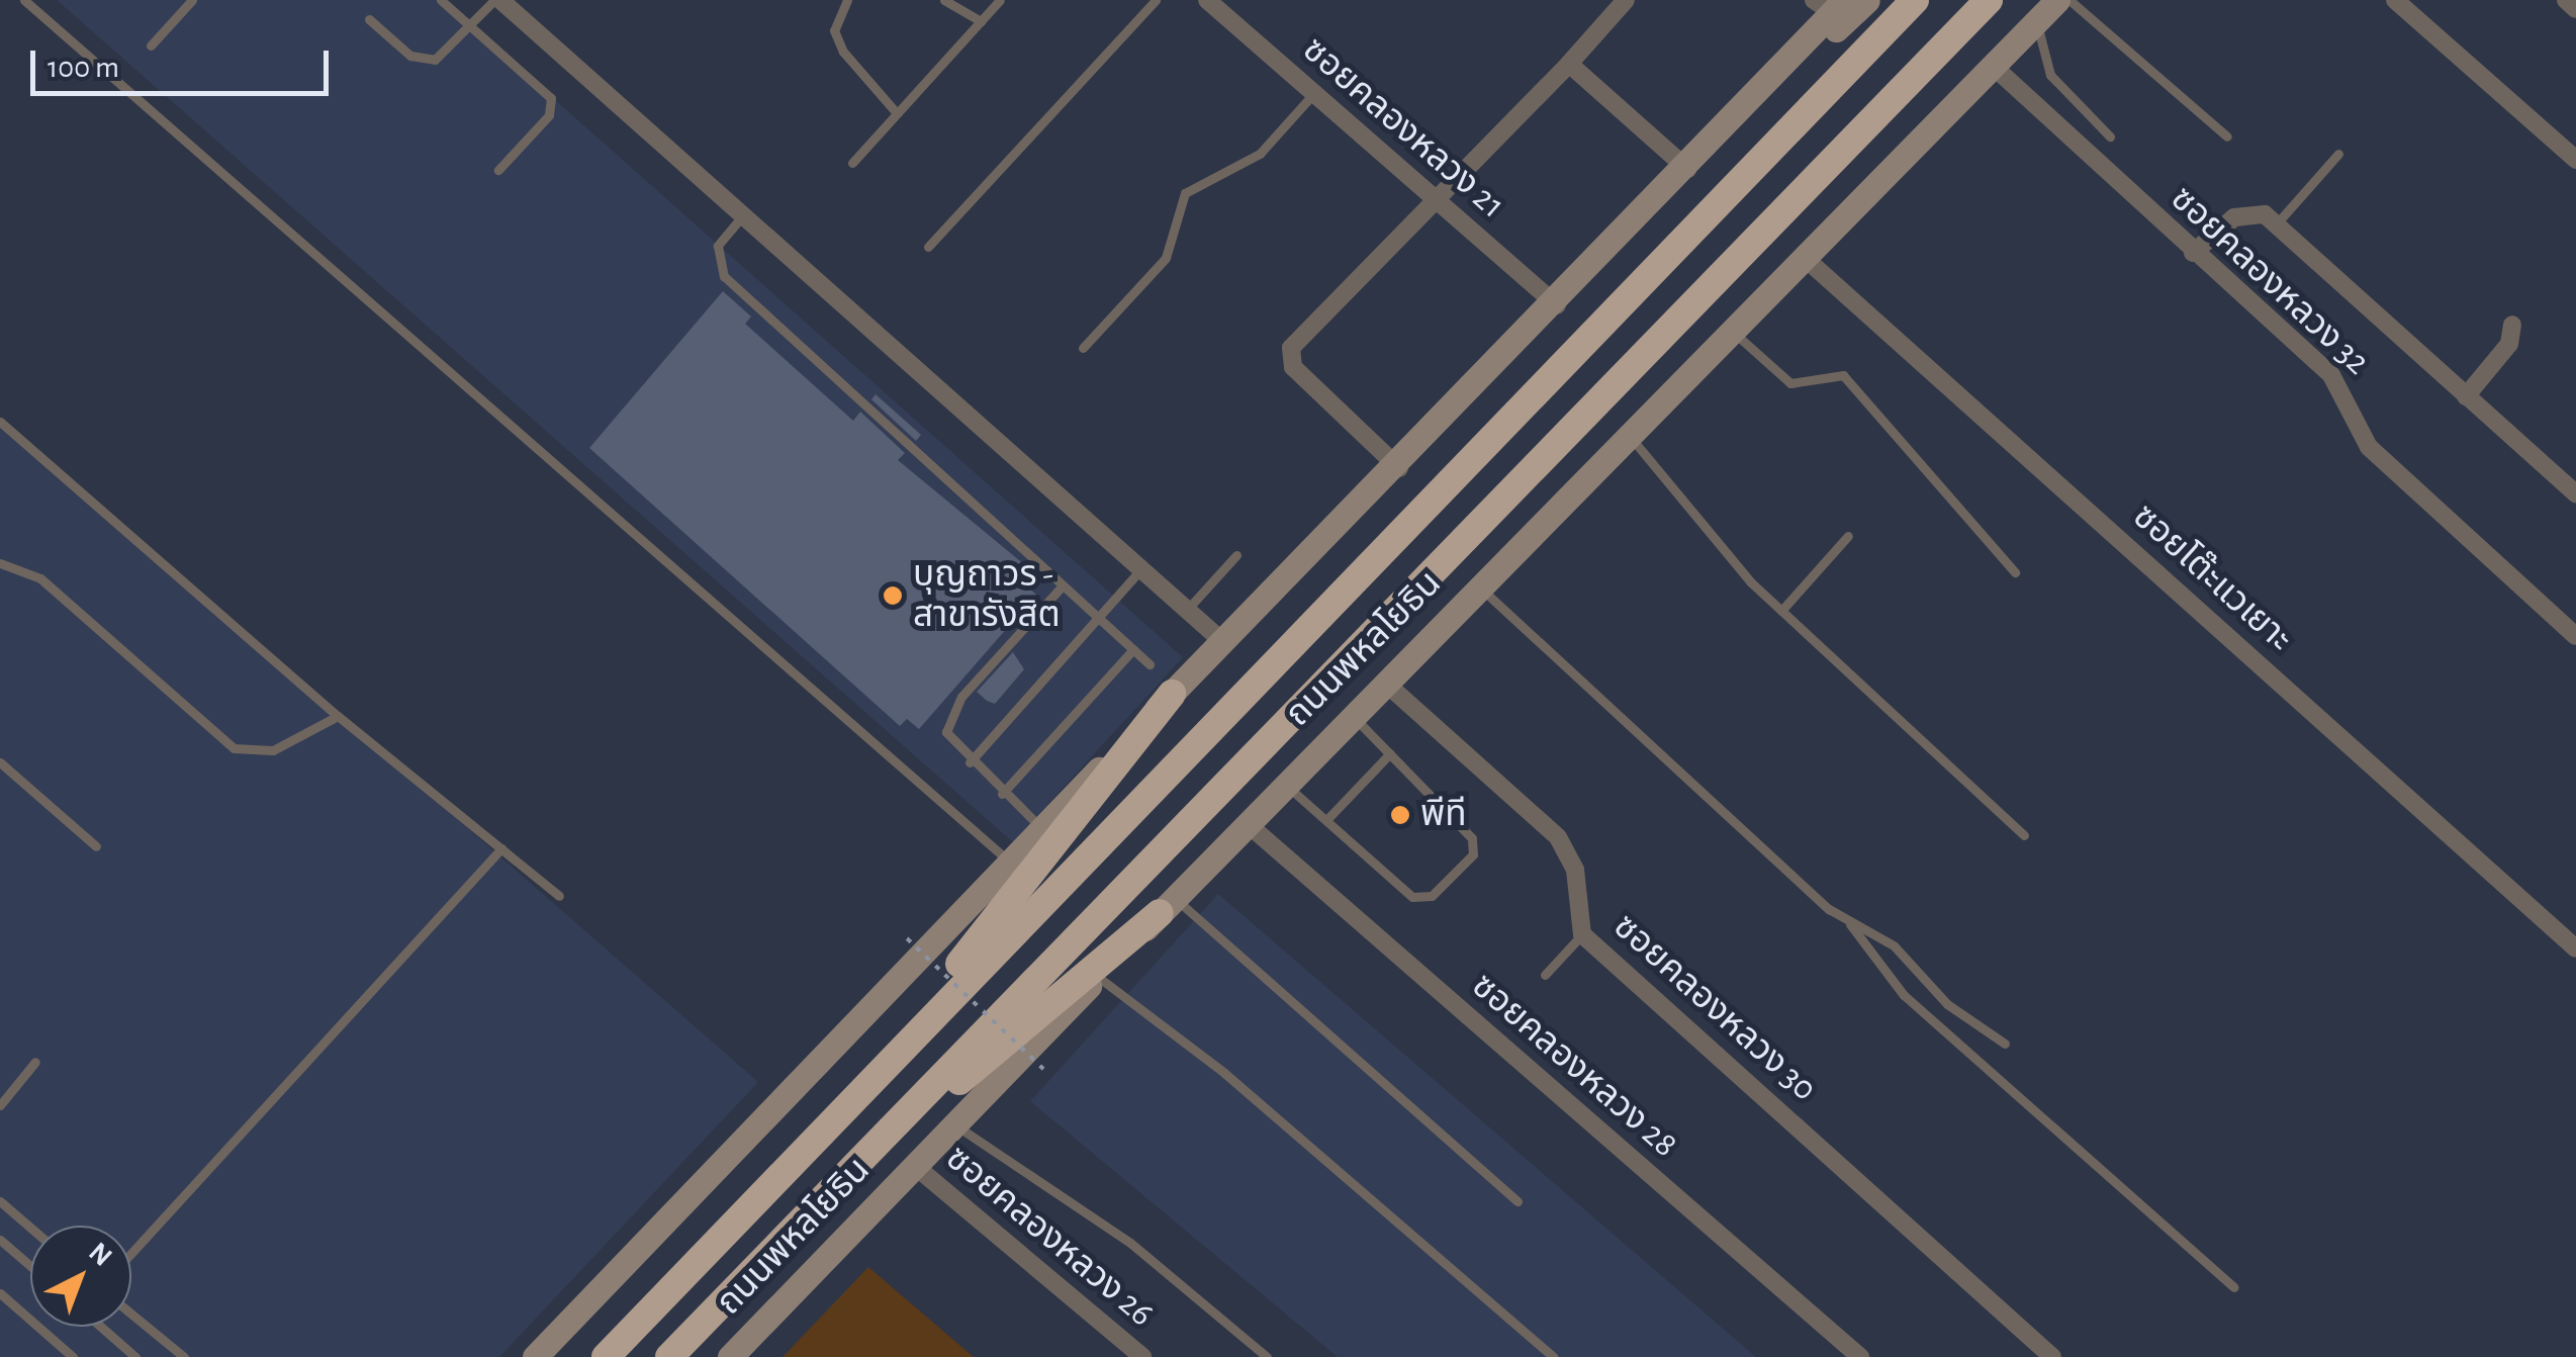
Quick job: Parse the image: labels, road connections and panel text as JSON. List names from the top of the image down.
{
  "streets": {
    "highway": ["ถนนพหลโยธิน"],
    "street": [
      "ซอยคลองหลวง 21",
      "ซอยคลองหลวง 32",
      "ซอยโต๊ะแวเยาะ",
      "ซอยคลองหลวง 30",
      "ซอยคลองหลวง 28",
      "ซอยคลองหลวง 26"
    ]
  },
  "crossings": [
    ["ซอยคลองหลวง 32", "ถนนพหลโยธิน"],
    ["ซอยโต๊ะแวเยาะ", "ถนนพหลโยธิน"],
    ["ถนนพหลโยธิน", "ซอยคลองหลวง 30"],
    ["ถนนพหลโยธิน", "ซอยคลองหลวง 28"],
    ["ถนนพหลโยธิน", "ซอยคลองหลวง 26"]
  ],
  "places": ["บุญถาวร - สาขารังสิต", "พีที"],
  "scale_bar": "100 m",
  "north": "top right"
}
